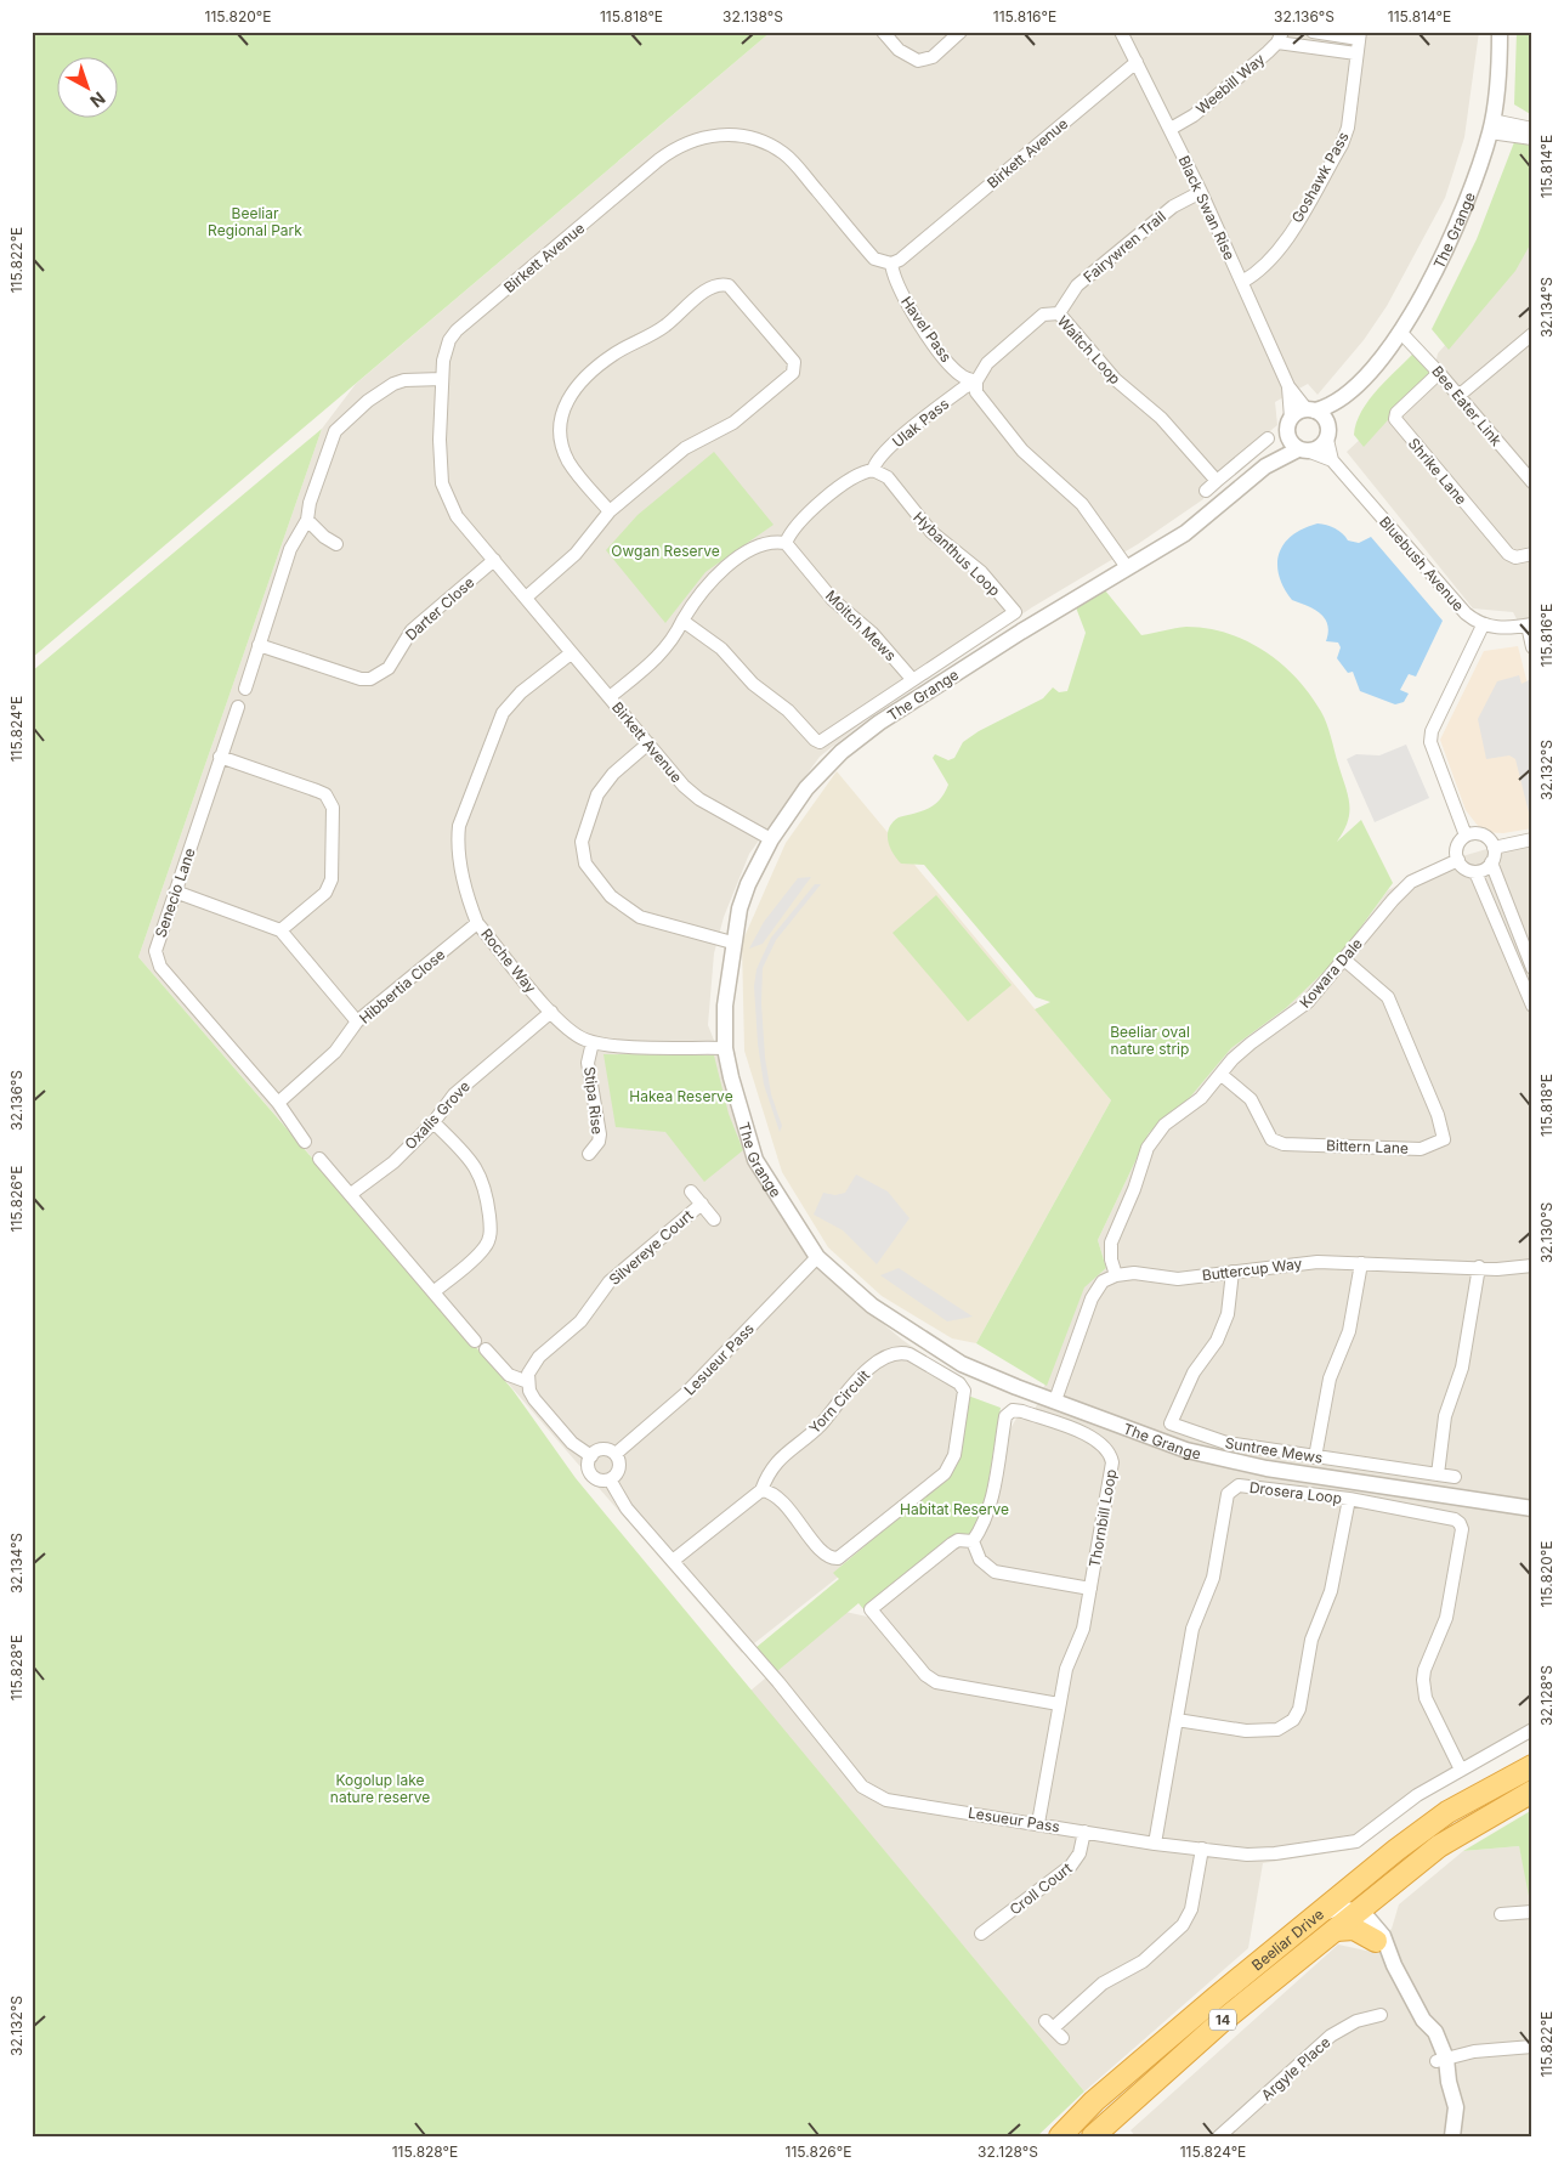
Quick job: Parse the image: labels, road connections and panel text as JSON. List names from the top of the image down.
{
  "streets": {
    "highway": ["Beeliar Drive", "14"],
    "street": [
      "Weebill Way",
      "Birkett Avenue",
      "Goshawk Pass",
      "Black Swan Rise",
      "The Grange",
      "Fairywren Trail",
      "Havel Pass",
      "Waitch Loop",
      "Bee Eater Link",
      "Ulak Pass",
      "Shrike Lane",
      "Hybanthus Loop",
      "Bluebush Avenue",
      "Darter Close",
      "Moitch Mews",
      "Senecio Lane",
      "Roche Way",
      "Kowara Dale",
      "Hibbertia Close",
      "Stipa Rise",
      "Oxalis Grove",
      "Bittern Lane",
      "Silvereye Court",
      "Buttercup Way",
      "Lesueur Pass",
      "Yorn Circuit",
      "Suntree Mews",
      "Drosera Loop",
      "Thornbill Loop",
      "Croll Court",
      "Argyle Place"
    ]
  },
  "crossings": [
    ["Weebill Way", "Black Swan Rise"],
    ["Birkett Avenue", "Black Swan Rise"],
    ["Birkett Avenue", "The Grange"],
    ["Birkett Avenue", "Havel Pass"],
    ["Birkett Avenue", "Darter Close"],
    ["Birkett Avenue", "Roche Way"],
    ["Goshawk Pass", "Black Swan Rise"],
    ["Black Swan Rise", "The Grange"],
    ["Black Swan Rise", "Fairywren Trail"],
    ["Black Swan Rise", "Bluebush Avenue"],
    ["The Grange", "Bee Eater Link"],
    ["The Grange", "Bluebush Avenue"],
    ["The Grange", "Roche Way"],
    ["The Grange", "Lesueur Pass"],
    ["Fairywren Trail", "Waitch Loop"],
    ["Havel Pass", "Waitch Loop"],
    ["Havel Pass", "Ulak Pass"],
    ["Waitch Loop", "Ulak Pass"],
    ["Bee Eater Link", "Shrike Lane"],
    ["Ulak Pass", "Hybanthus Loop"],
    ["Hybanthus Loop", "Moitch Mews"],
    ["Senecio Lane", "Hibbertia Close"],
    ["Roche Way", "Hibbertia Close"],
    ["Roche Way", "Stipa Rise"],
    ["Roche Way", "Oxalis Grove"],
    ["Kowara Dale", "Bittern Lane"],
    ["Kowara Dale", "Buttercup Way"],
    ["Buttercup Way", "Suntree Mews"],
    ["Lesueur Pass", "Yorn Circuit"],
    ["Lesueur Pass", "Drosera Loop"],
    ["Lesueur Pass", "Thornbill Loop"],
    ["Lesueur Pass", "Croll Court"]
  ],
  "parks": [
    "Beeliar Regional Park",
    "Owgan Reserve",
    "Beeliar oval nature strip",
    "Hakea Reserve",
    "Habitat Reserve",
    "Kogolup lake nature reserve"
  ],
  "north": "bottom right",
  "coordinates": [
    "115.820°E",
    "115.818°E",
    "32.138°S",
    "115.816°E",
    "32.136°S",
    "115.814°E",
    "115.822°E",
    "32.134°S",
    "115.824°E",
    "32.132°S",
    "115.826°E",
    "32.130°S",
    "115.828°E",
    "32.128°S"
  ]
}
